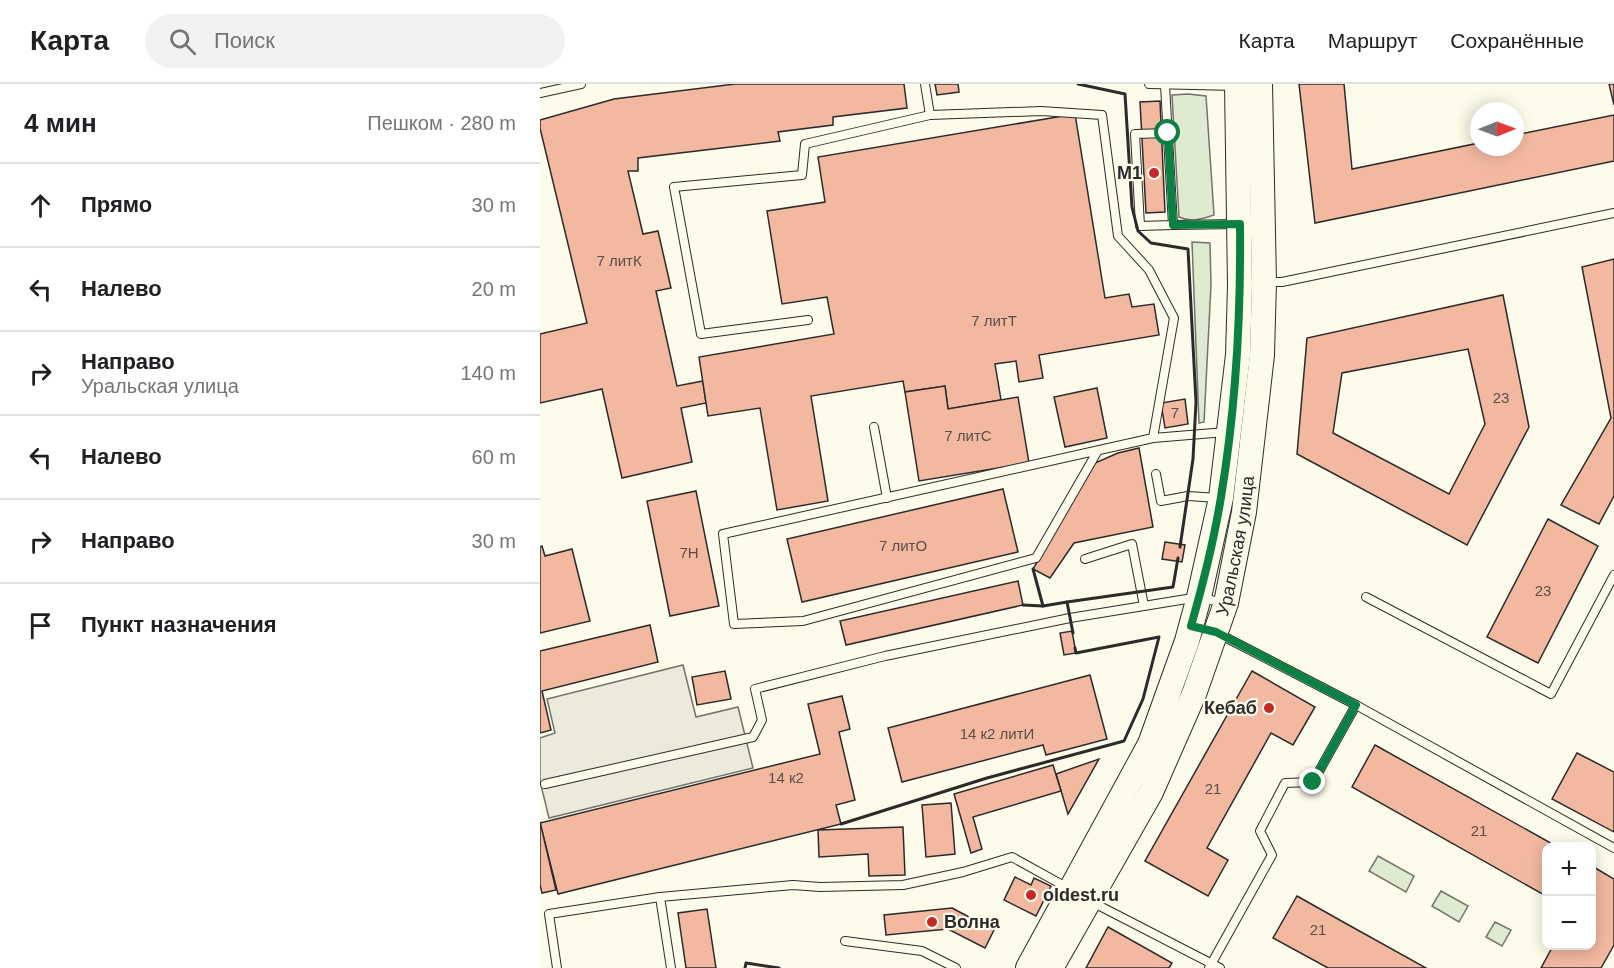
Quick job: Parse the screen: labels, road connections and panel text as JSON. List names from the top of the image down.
{
  "streets": {
    "main road": ["Уральская улица"]
  },
  "places": [
    "М1",
    "Кебаб",
    "oldest.ru",
    "Волна"
  ],
  "house_numbers": [
    "7 литК",
    "7 литТ",
    "23",
    "7",
    "7 литС",
    "7 литО",
    "7Н",
    "23",
    "14 к2 литИ",
    "14 к2",
    "21",
    "21",
    "21"
  ],
  "north": "right",
  "page": {
    "header": "Карта",
    "search": "Поиск",
    "nav": ["Карта", "Маршрут", "Сохранённые"],
    "heading": ["4 мин", "Пешком · 280 m"],
    "list": [
      ["Прямо", "30 m"],
      ["Налево", "20 m"],
      ["Направо", "Уральская улица", "140 m"],
      ["Налево", "60 m"],
      ["Направо", "30 m"],
      "Пункт назначения"
    ],
    "map_buttons": ["+", "−"]
  }
}
